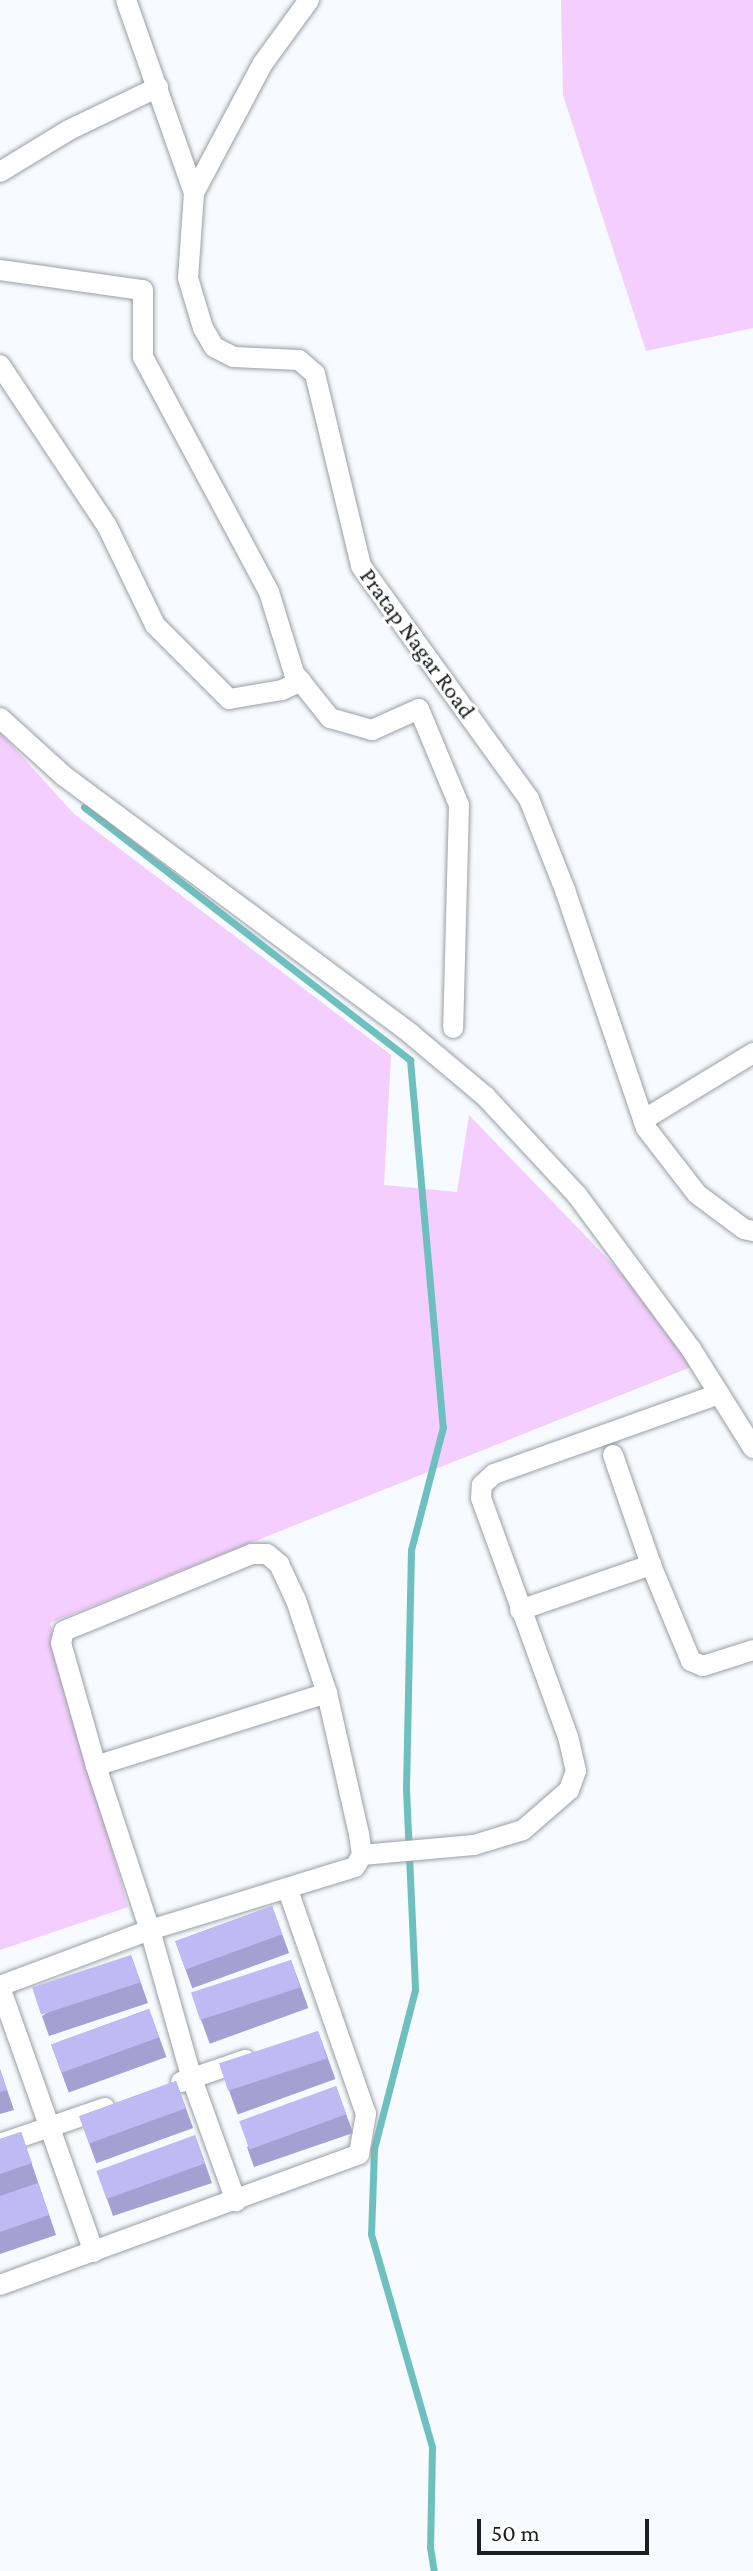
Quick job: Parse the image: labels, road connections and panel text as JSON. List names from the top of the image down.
{
  "streets": {
    "street": ["Pratap Nagar Road"]
  },
  "scale_bar": "50 m"
}
